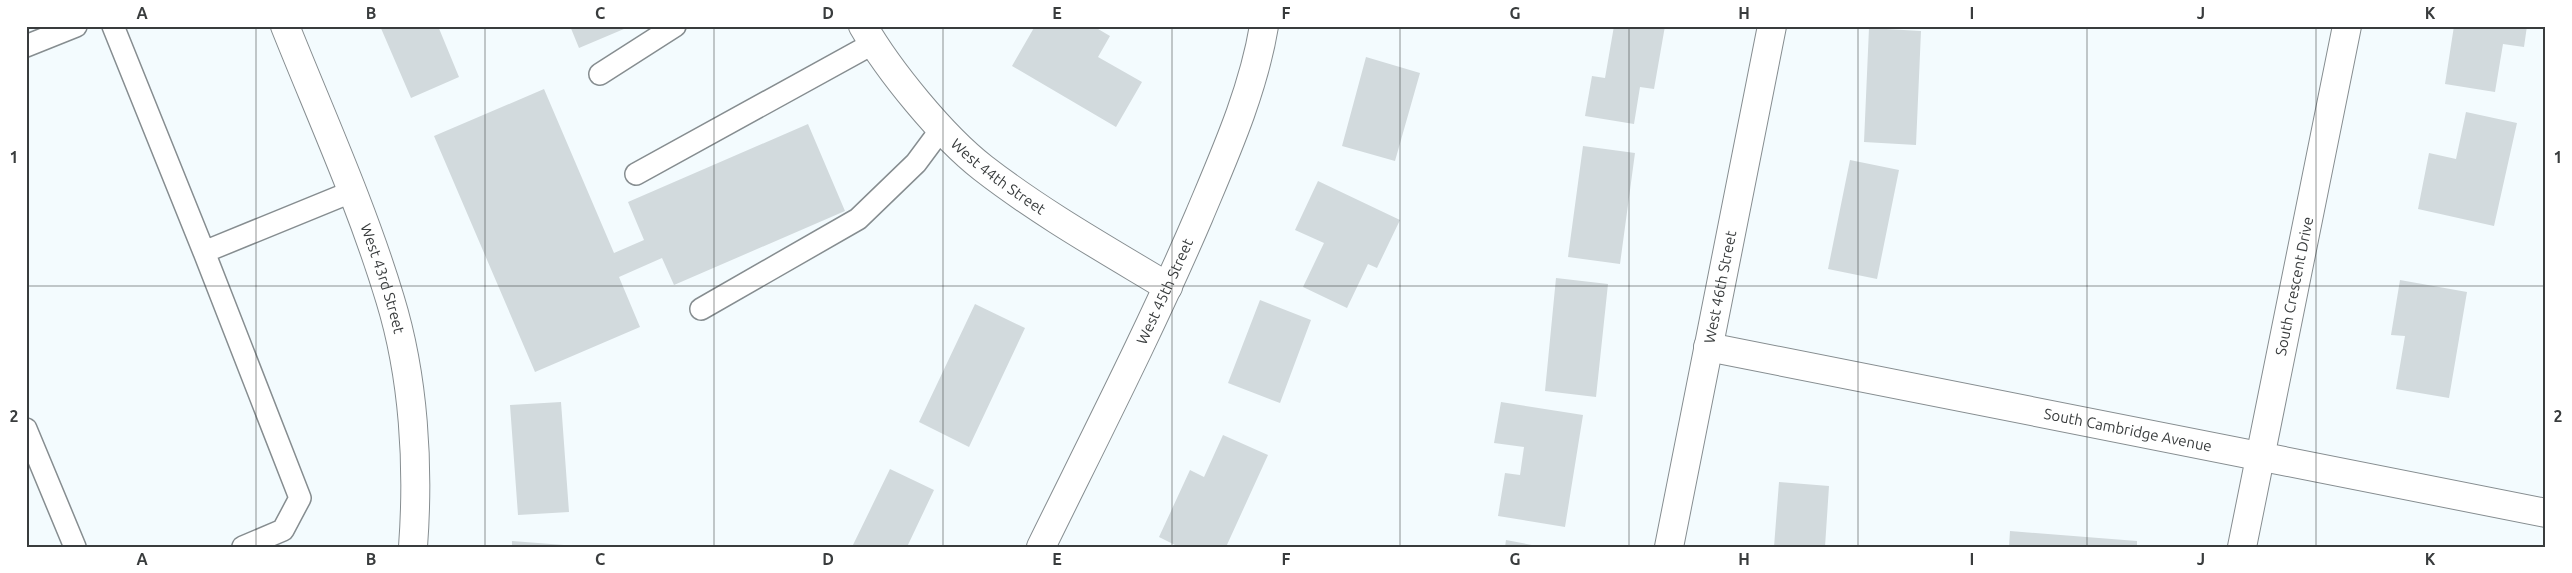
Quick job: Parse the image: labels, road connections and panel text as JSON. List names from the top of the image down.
{
  "streets": {
    "street": [
      "West 44th Street",
      "West 43rd Street",
      "West 46th Street",
      "South Crescent Drive",
      "West 45th Street",
      "South Cambridge Avenue"
    ]
  },
  "crossings": [
    ["West 44th Street", "West 45th Street"],
    ["West 46th Street", "South Cambridge Avenue"],
    ["South Crescent Drive", "South Cambridge Avenue"]
  ],
  "grid": {
    "columns": [
      "A",
      "B",
      "C",
      "D",
      "E",
      "F",
      "G",
      "H",
      "I",
      "J",
      "K"
    ],
    "rows": ["1", "2"]
  }
}
